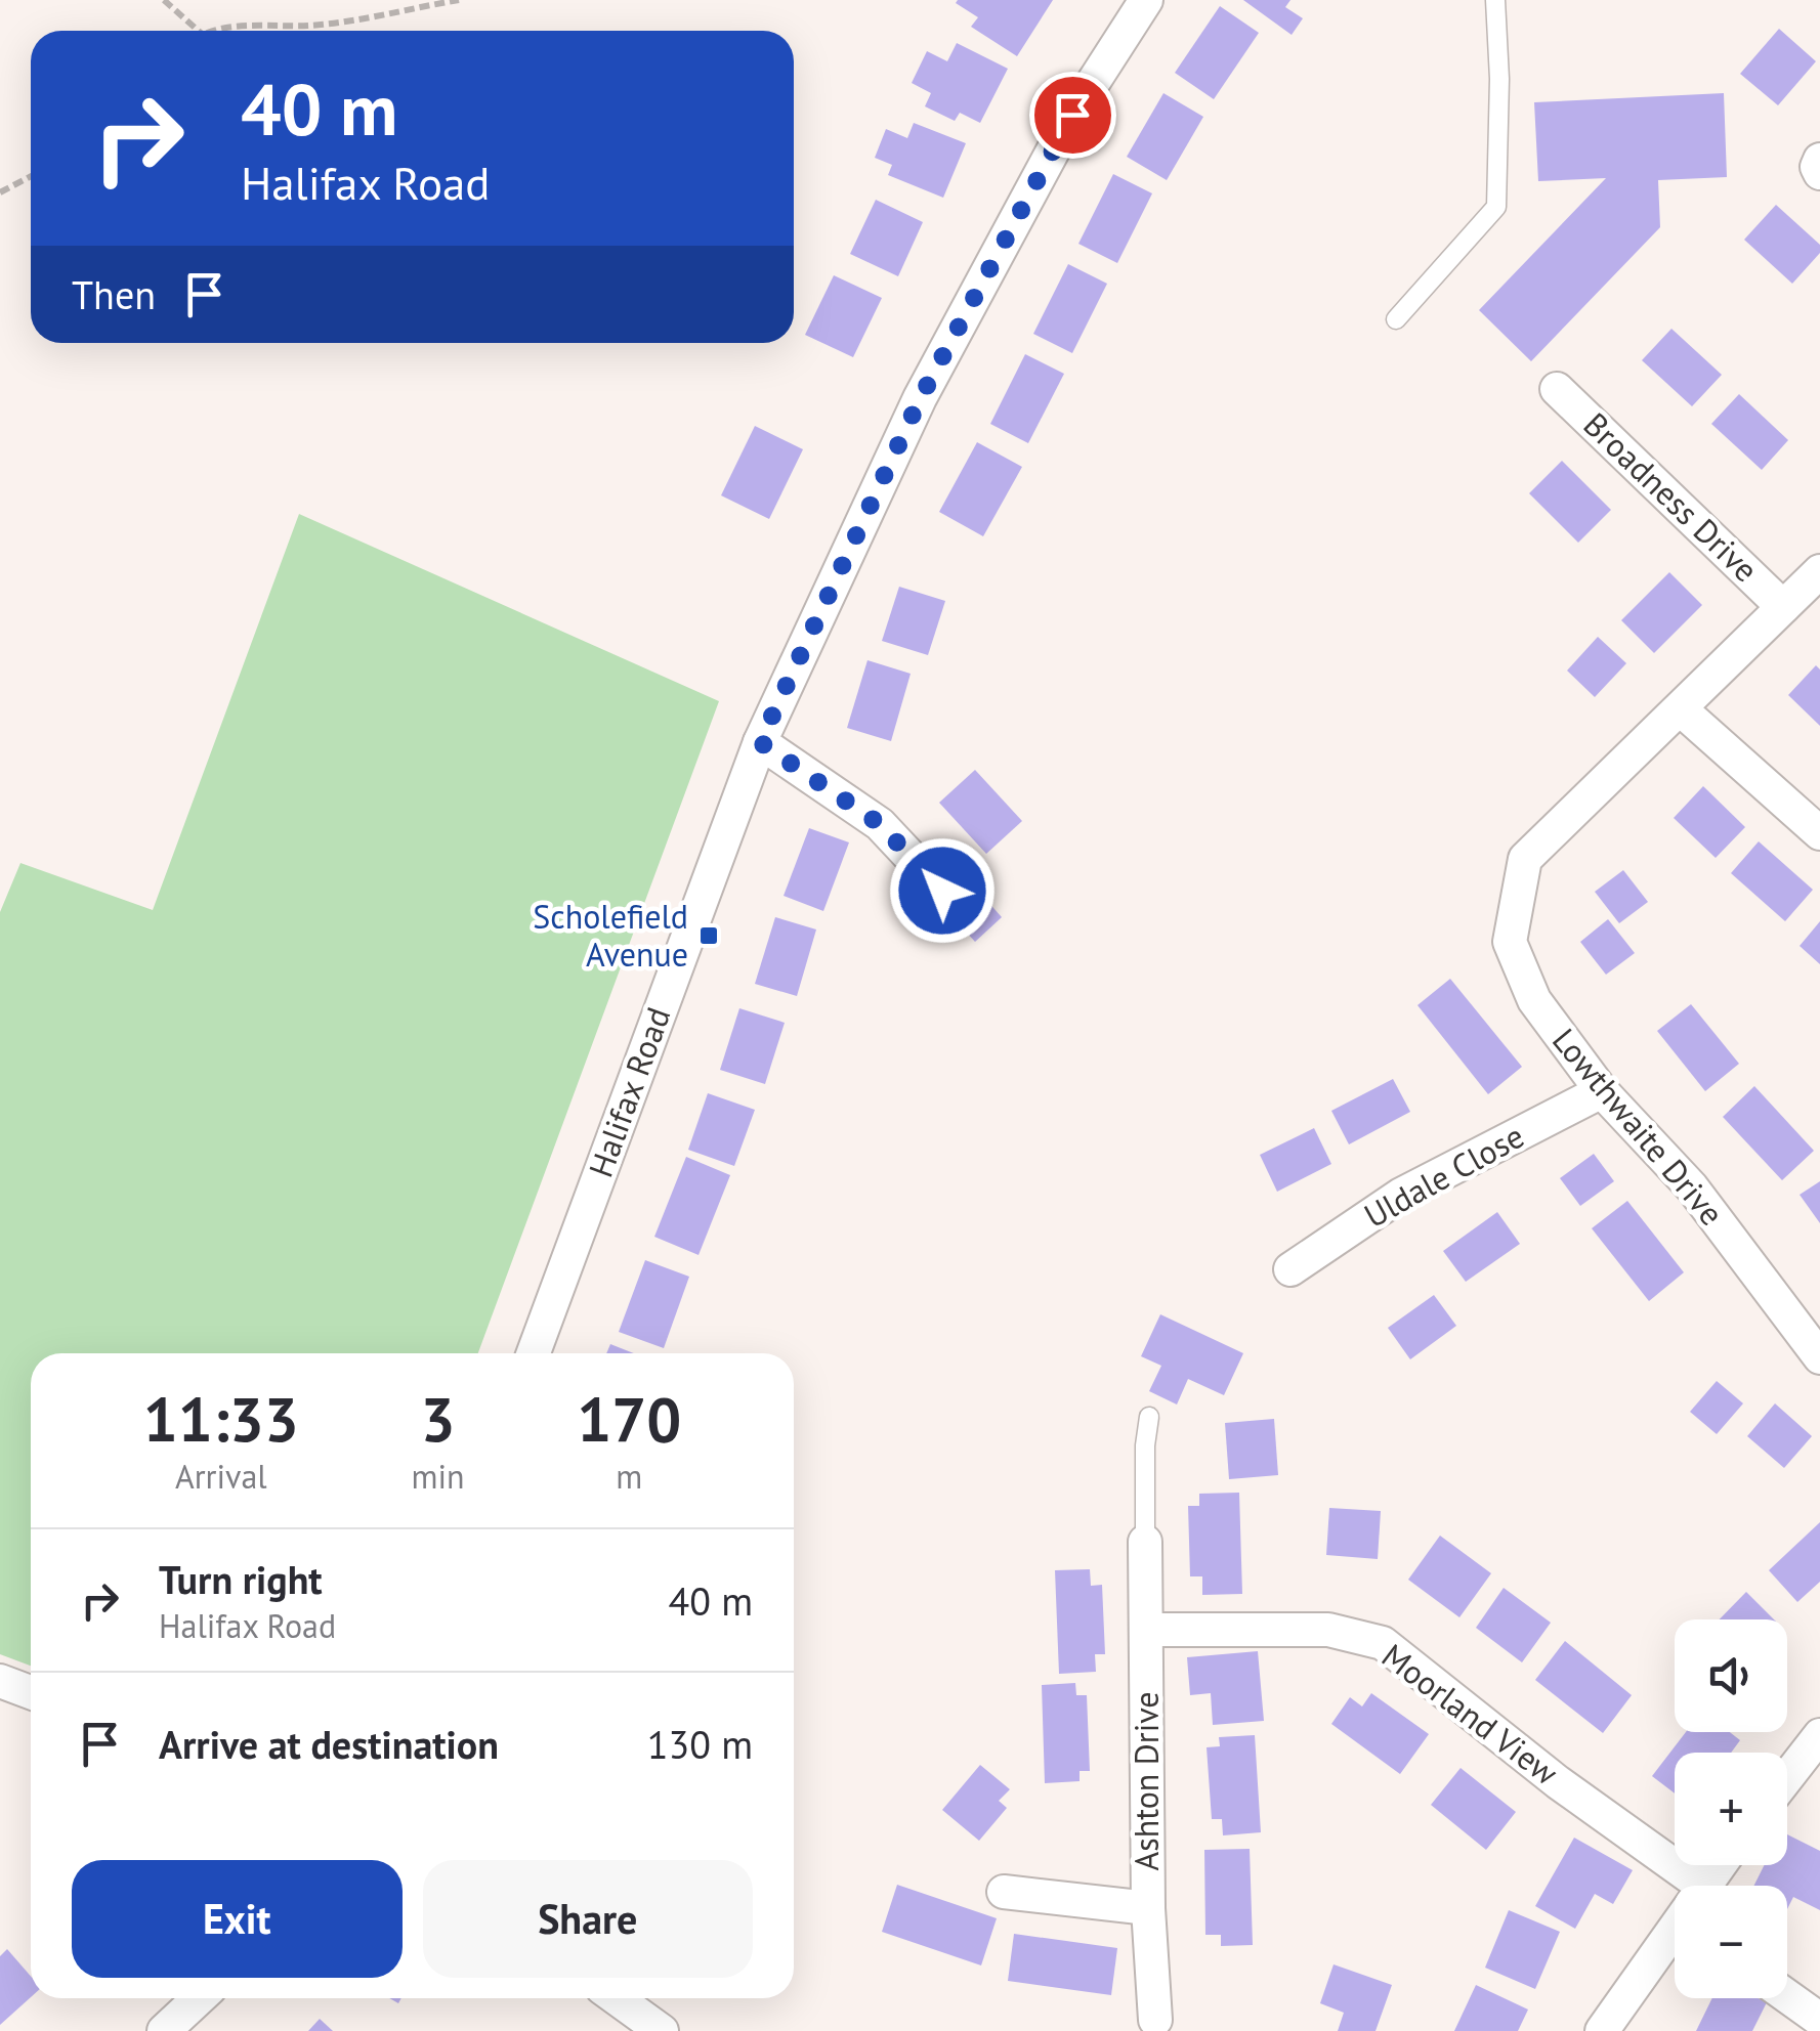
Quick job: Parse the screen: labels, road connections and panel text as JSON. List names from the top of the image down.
{
  "streets": {
    "street": [
      "Broadness Drive",
      "Halifax Road",
      "Lowthwaite Drive",
      "Uldale Close",
      "Moorland View",
      "Ashton Drive"
    ]
  },
  "crossings": [
    ["Broadness Drive", "Lowthwaite Drive"],
    ["Lowthwaite Drive", "Uldale Close"],
    ["Moorland View", "Ashton Drive"]
  ],
  "places": {
    "transit": ["Scholefield Avenue"]
  },
  "page": {
    "turn": ["40 m", "Halifax Road"],
    "then": "Then",
    "eta": [
      "11:33",
      "Arrival",
      "3",
      "min",
      "170",
      "m"
    ],
    "list": [
      {
        "name": "Turn right",
        "note": "Halifax Road",
        "value": "40 m"
      },
      {
        "name": "Arrive at destination",
        "value": "130 m"
      }
    ],
    "map_buttons": ["+", "−"],
    "buttons": ["Exit", "Share"]
  }
}
